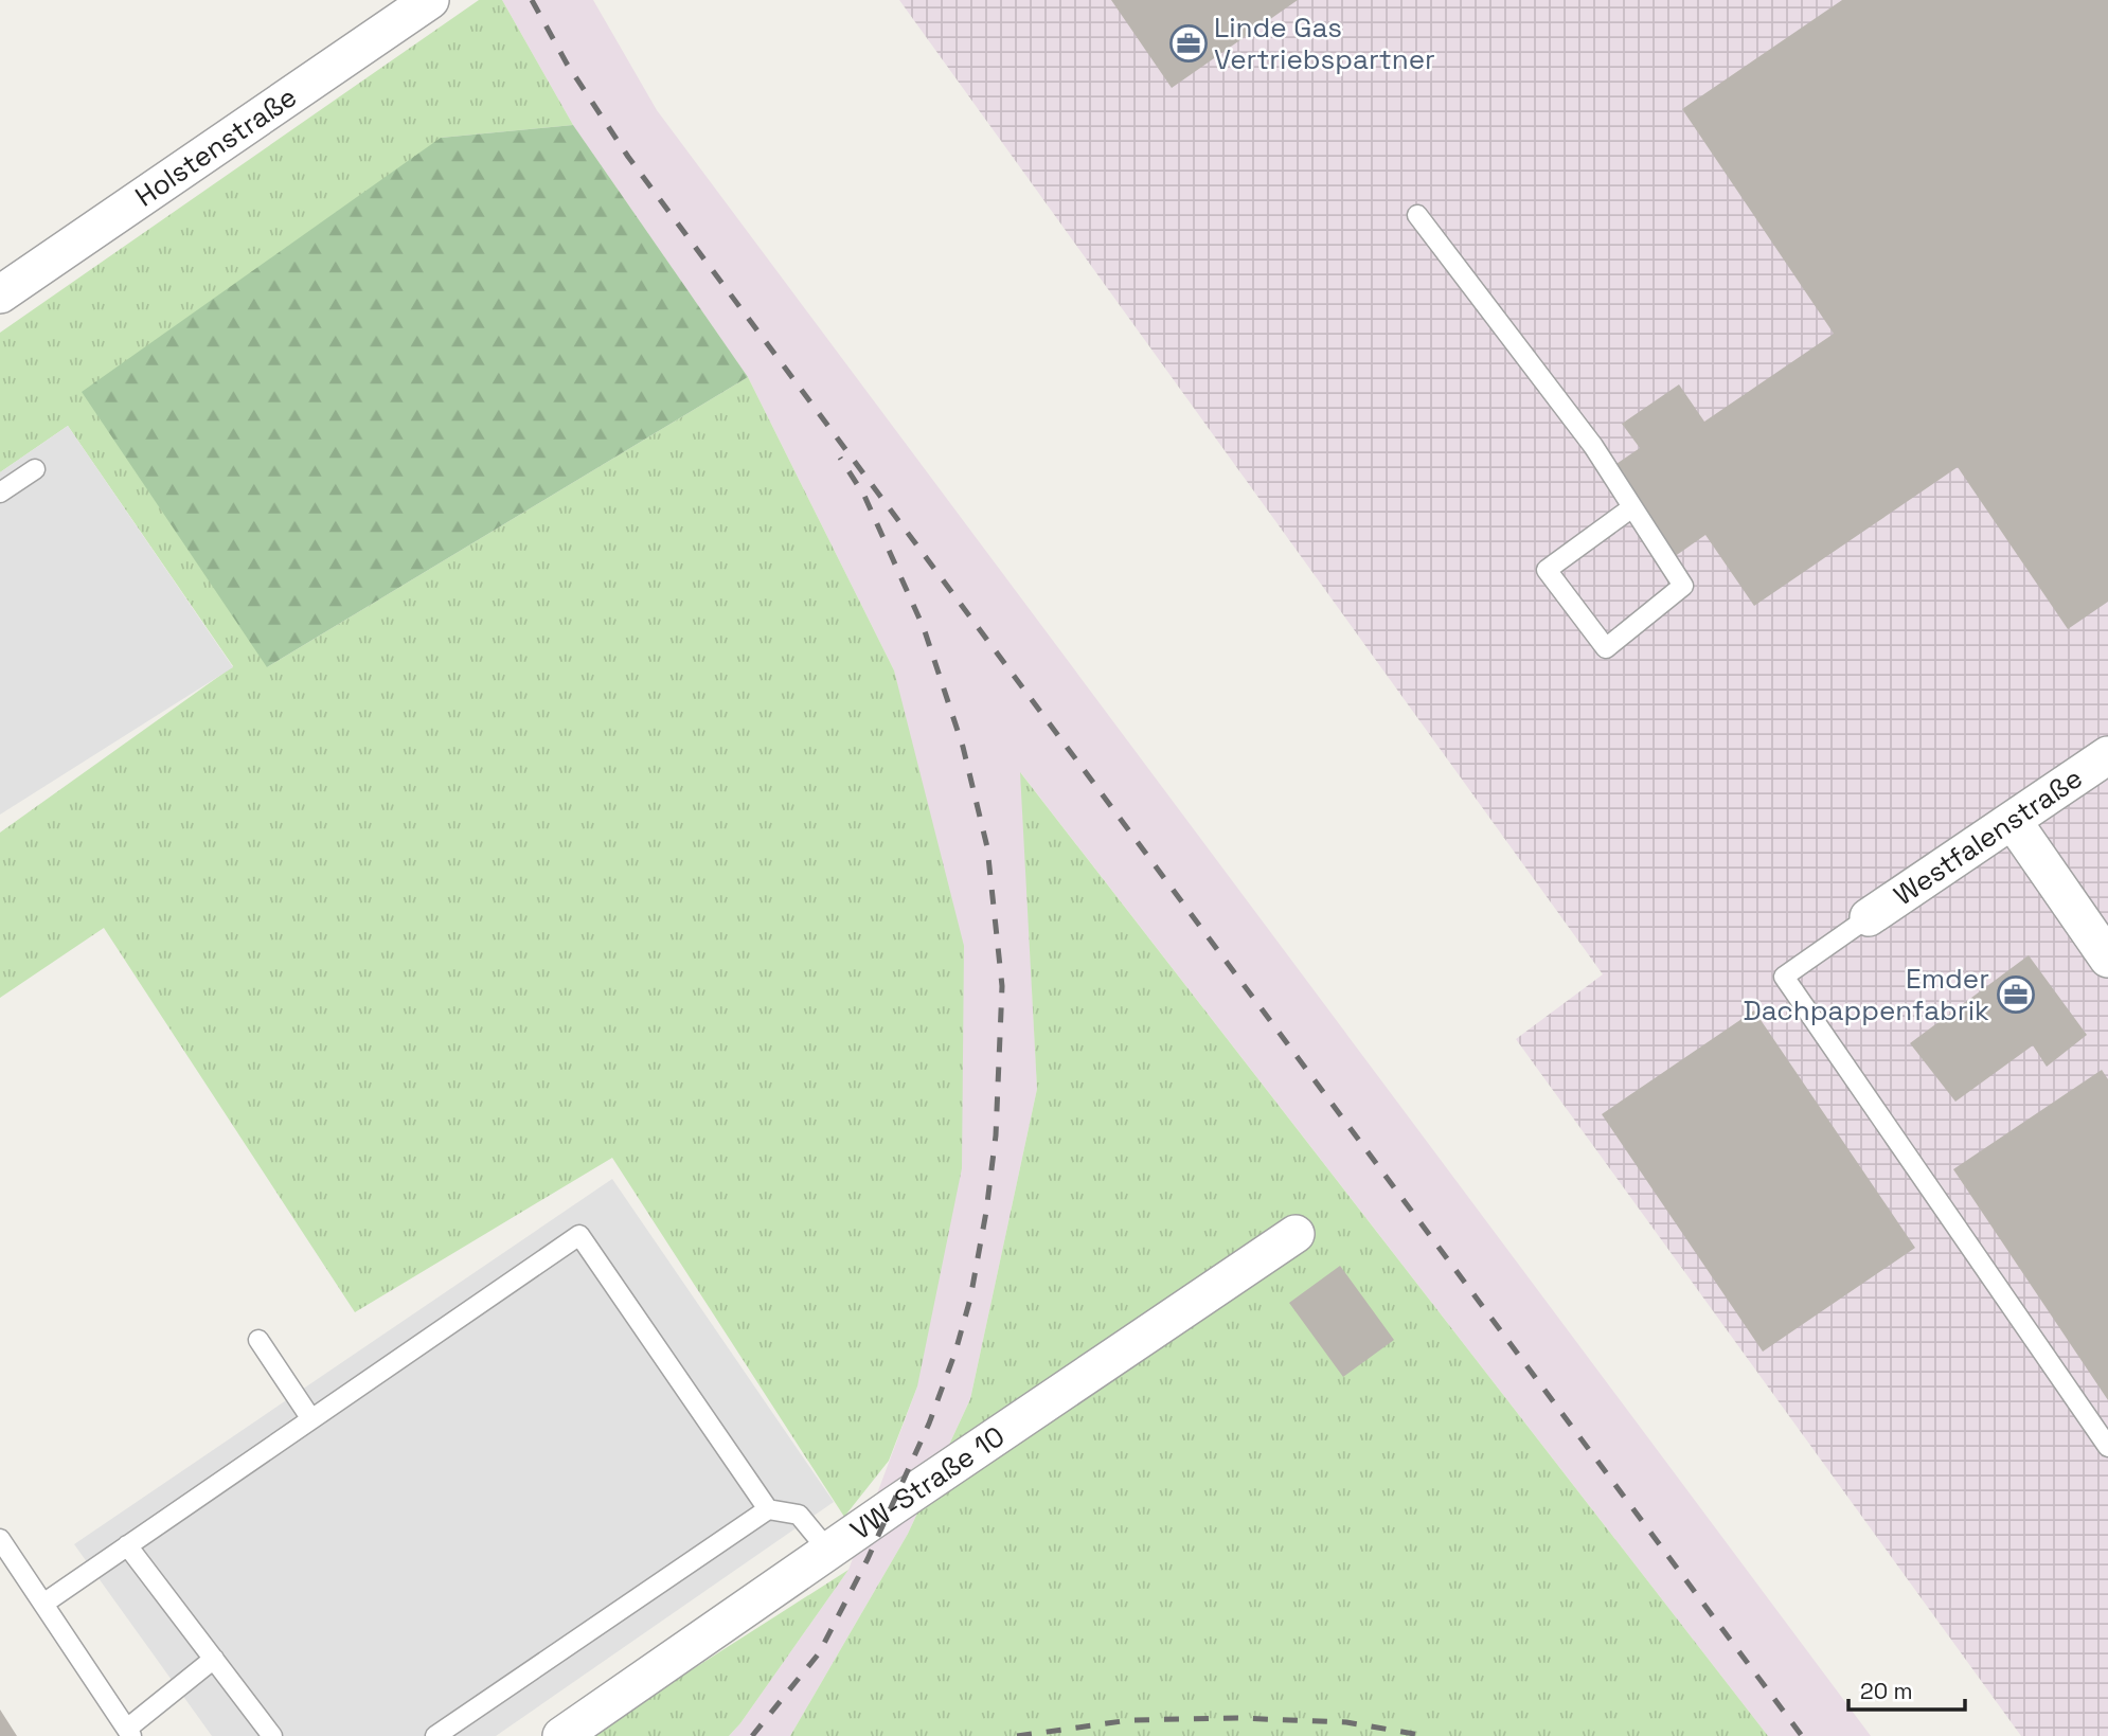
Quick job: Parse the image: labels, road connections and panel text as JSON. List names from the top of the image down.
{
  "streets": {
    "street": ["Holstenstraße", "Westfalenstraße", "VW-Straße 10"]
  },
  "places": {
    "office": ["Linde Gas Vertriebspartner", "Emder Dachpappenfabrik"]
  },
  "scale_bar": "20 m"
}
